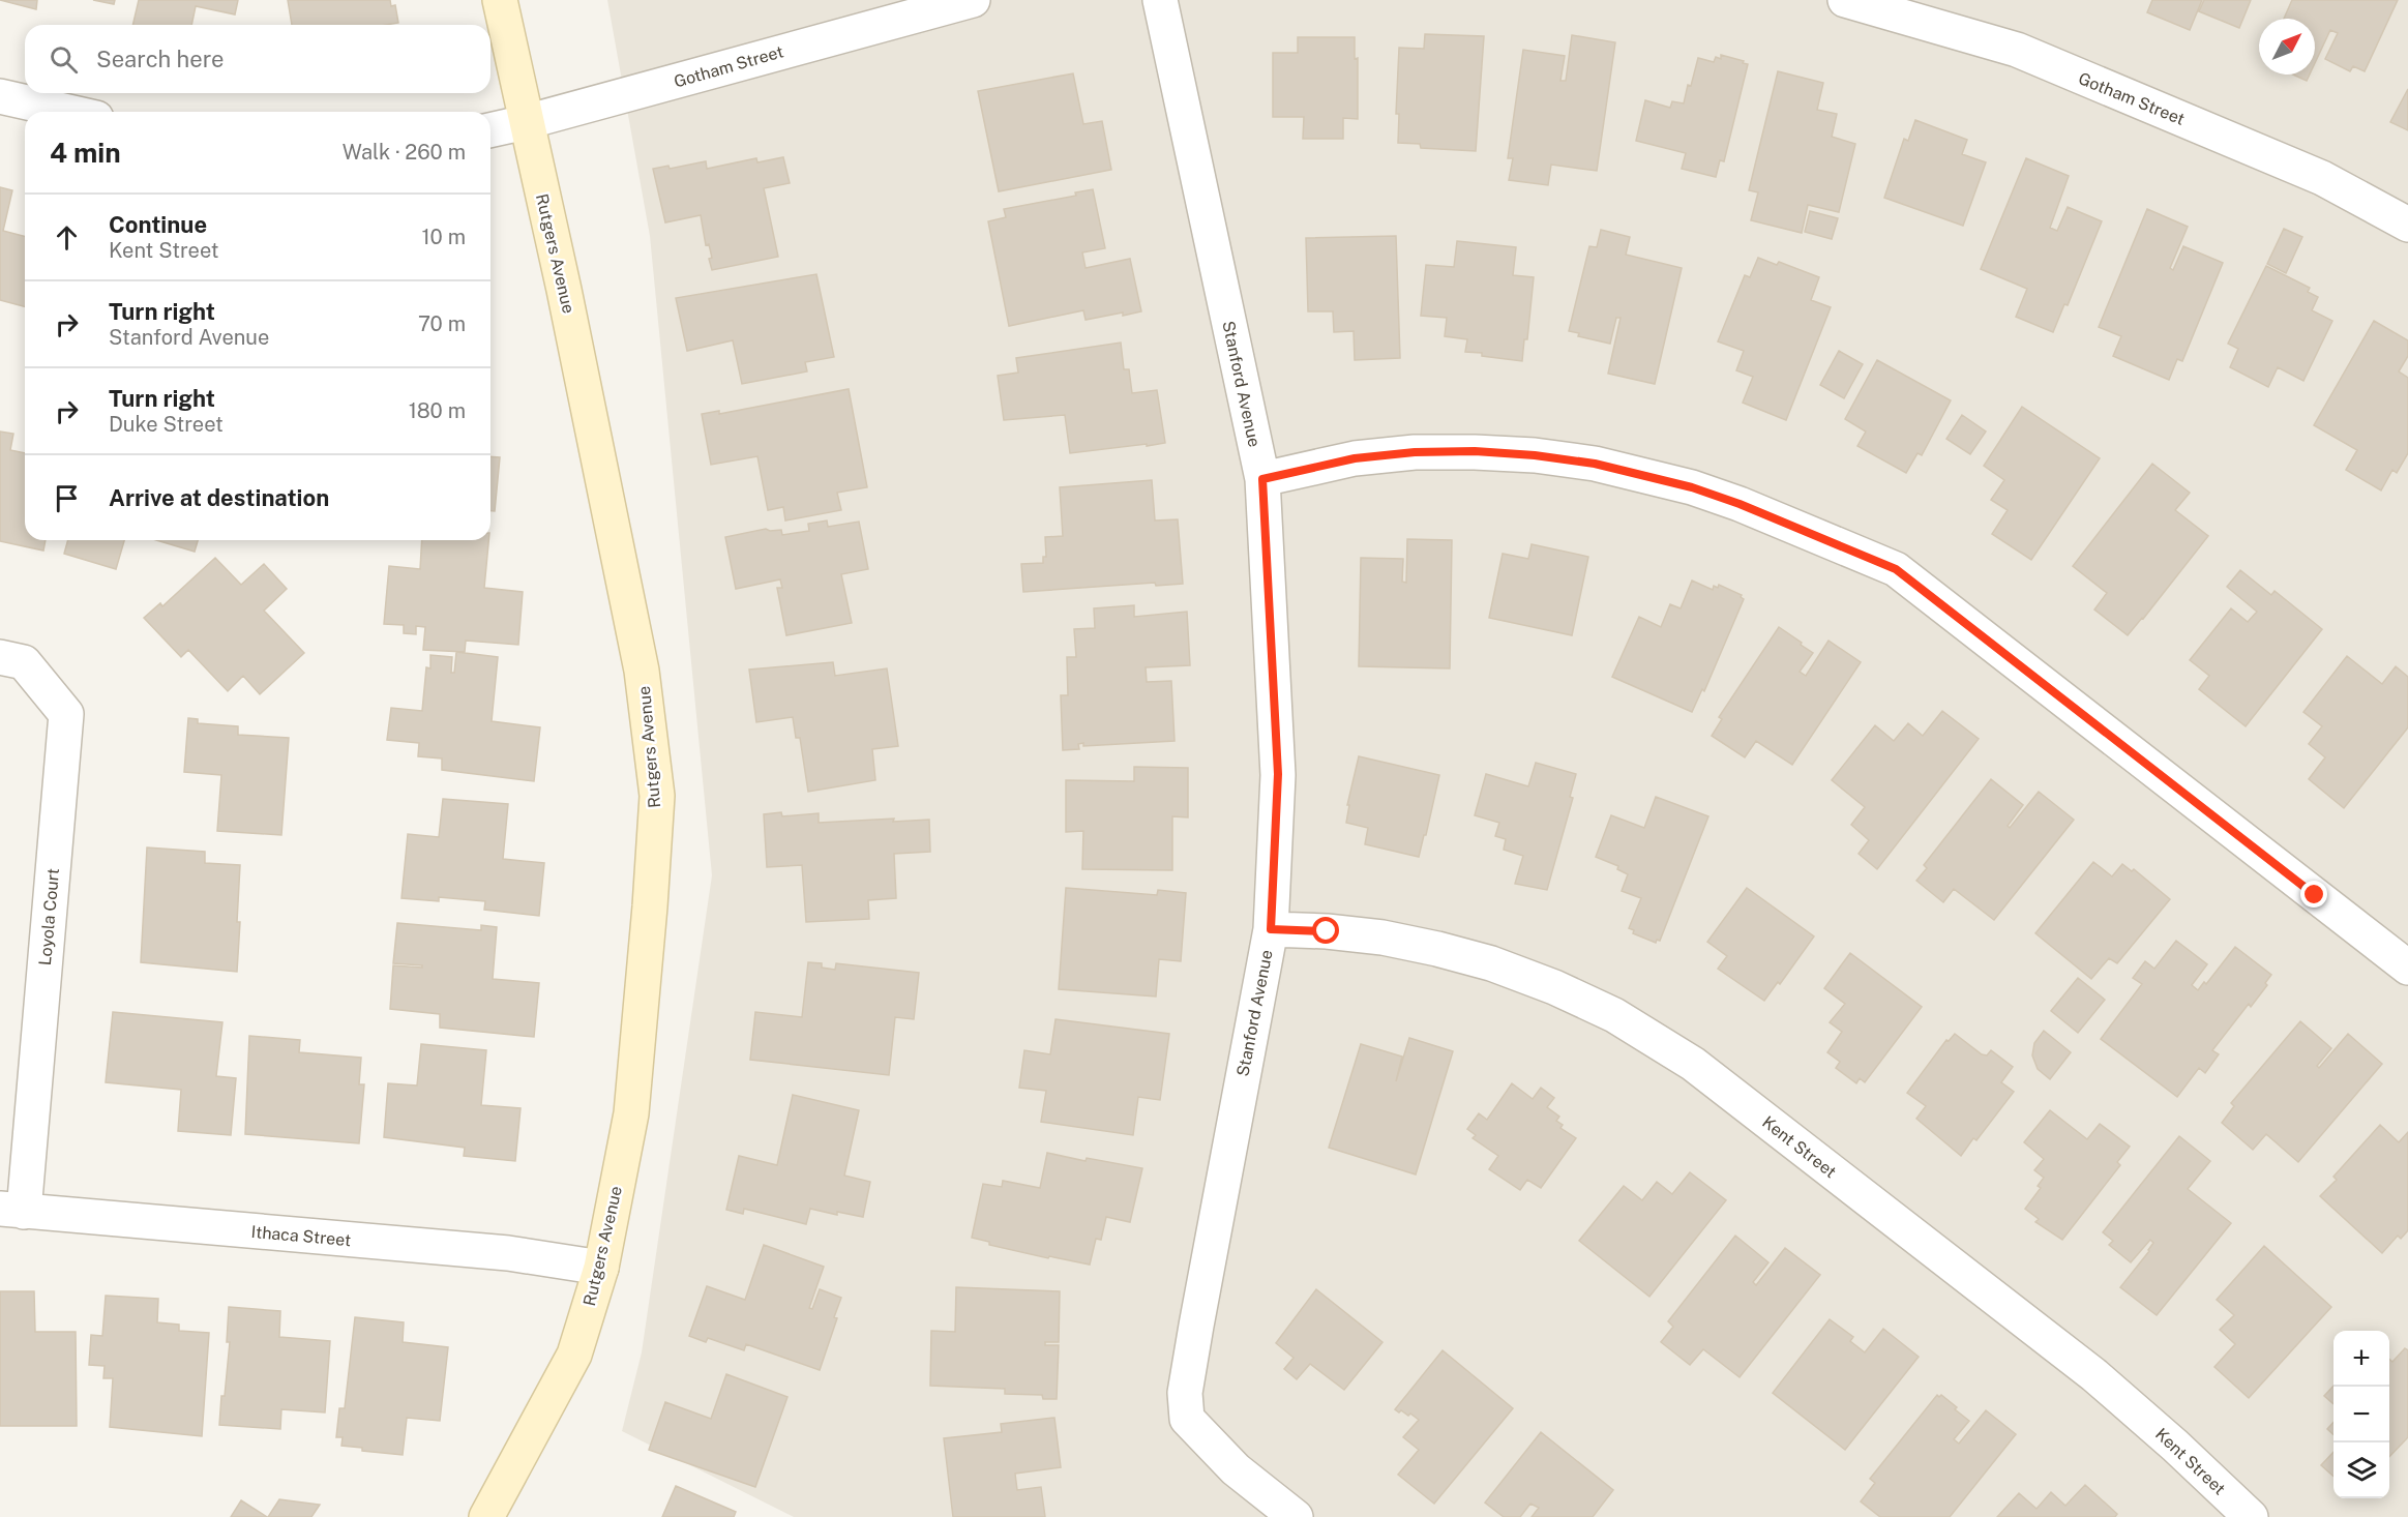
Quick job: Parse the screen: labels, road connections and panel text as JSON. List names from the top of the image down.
{
  "streets": {
    "main road": ["Rutgers Avenue"],
    "street": [
      "Gotham Street",
      "Stanford Avenue",
      "Loyola Court",
      "Kent Street",
      "Ithaca Street"
    ]
  },
  "crossings": [
    ["Gotham Street", "Rutgers Avenue"],
    ["Rutgers Avenue", "Ithaca Street"],
    ["Stanford Avenue", "Kent Street"],
    ["Loyola Court", "Ithaca Street"]
  ],
  "north": "top right",
  "page": {
    "search": "Search here",
    "heading": ["4 min", "Walk · 260 m"],
    "list": [
      ["Continue", "Kent Street", "10 m"],
      ["Turn right", "Stanford Avenue", "70 m"],
      ["Turn right", "Duke Street", "180 m"],
      "Arrive at destination"
    ],
    "map_buttons": ["+", "−"]
  }
}
